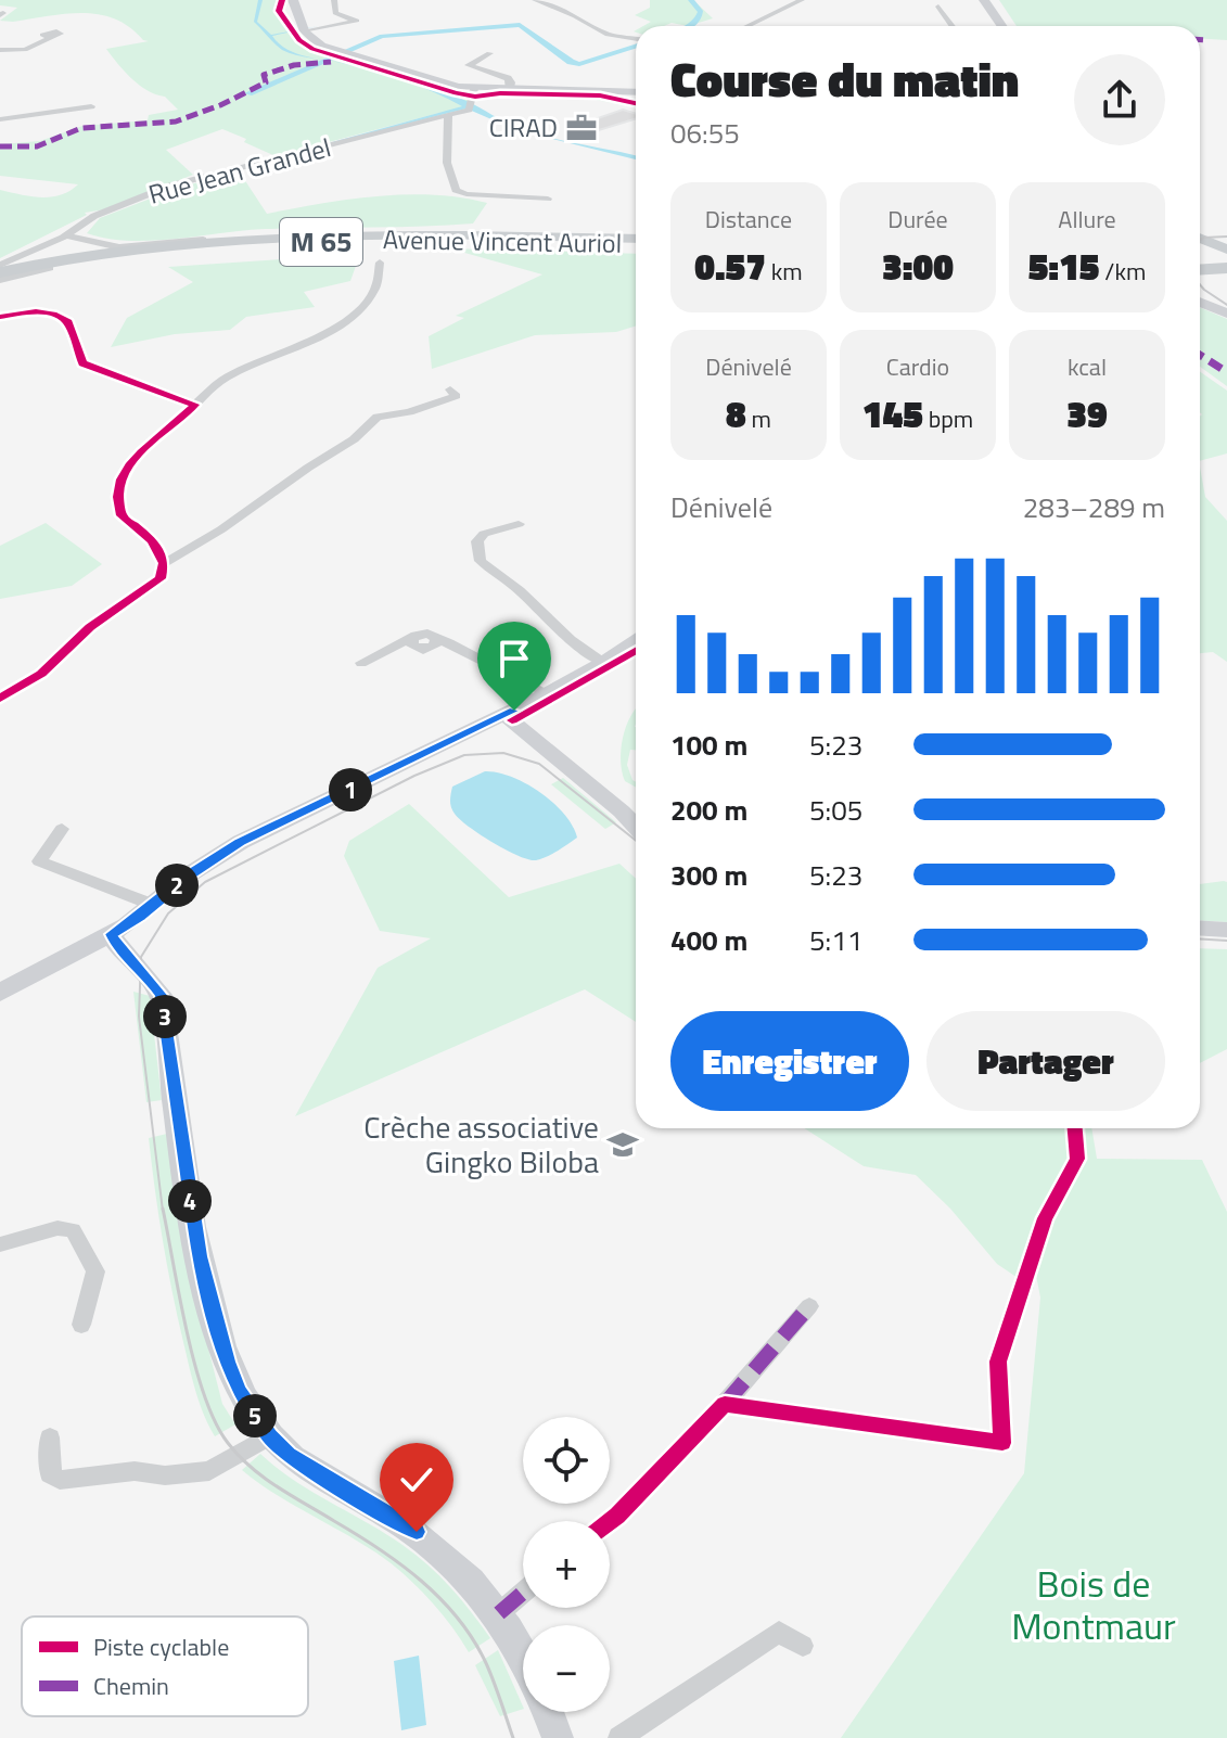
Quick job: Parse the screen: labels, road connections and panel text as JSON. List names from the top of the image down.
{
  "streets": {
    "main road": ["M 65", "Avenue Vincent Auriol"],
    "street": ["Rue Jean Grandel"]
  },
  "crossings": [
    ["Rue Jean Grandel", "Avenue Vincent Auriol"]
  ],
  "parks": ["Bois de Montmaur"],
  "places": {
    "office": ["CIRAD"],
    "school or university": ["Crèche associative Gingko Biloba"]
  },
  "legend": ["Piste cyclable", "Chemin"],
  "page": {
    "heading": ["Course du matin", "06:55"],
    "stats": [
      ["Distance", "0.57 km"],
      ["Durée", "3:00"],
      ["Allure", "5:15 /km"],
      ["Dénivelé", "8 m"],
      ["Cardio", "145 bpm"],
      ["kcal", "39"]
    ],
    "chart": ["Dénivelé", "283–289 m"],
    "list": [
      {
        "name": "100 m",
        "note": "5:23"
      },
      {
        "name": "200 m",
        "note": "5:05"
      },
      {
        "name": "300 m",
        "note": "5:23"
      },
      {
        "name": "400 m",
        "note": "5:11"
      }
    ],
    "pins": [
      "1",
      "2",
      "3",
      "4",
      "5"
    ],
    "buttons": ["Enregistrer", "Partager"],
    "map_buttons": ["+", "−"]
  }
}
